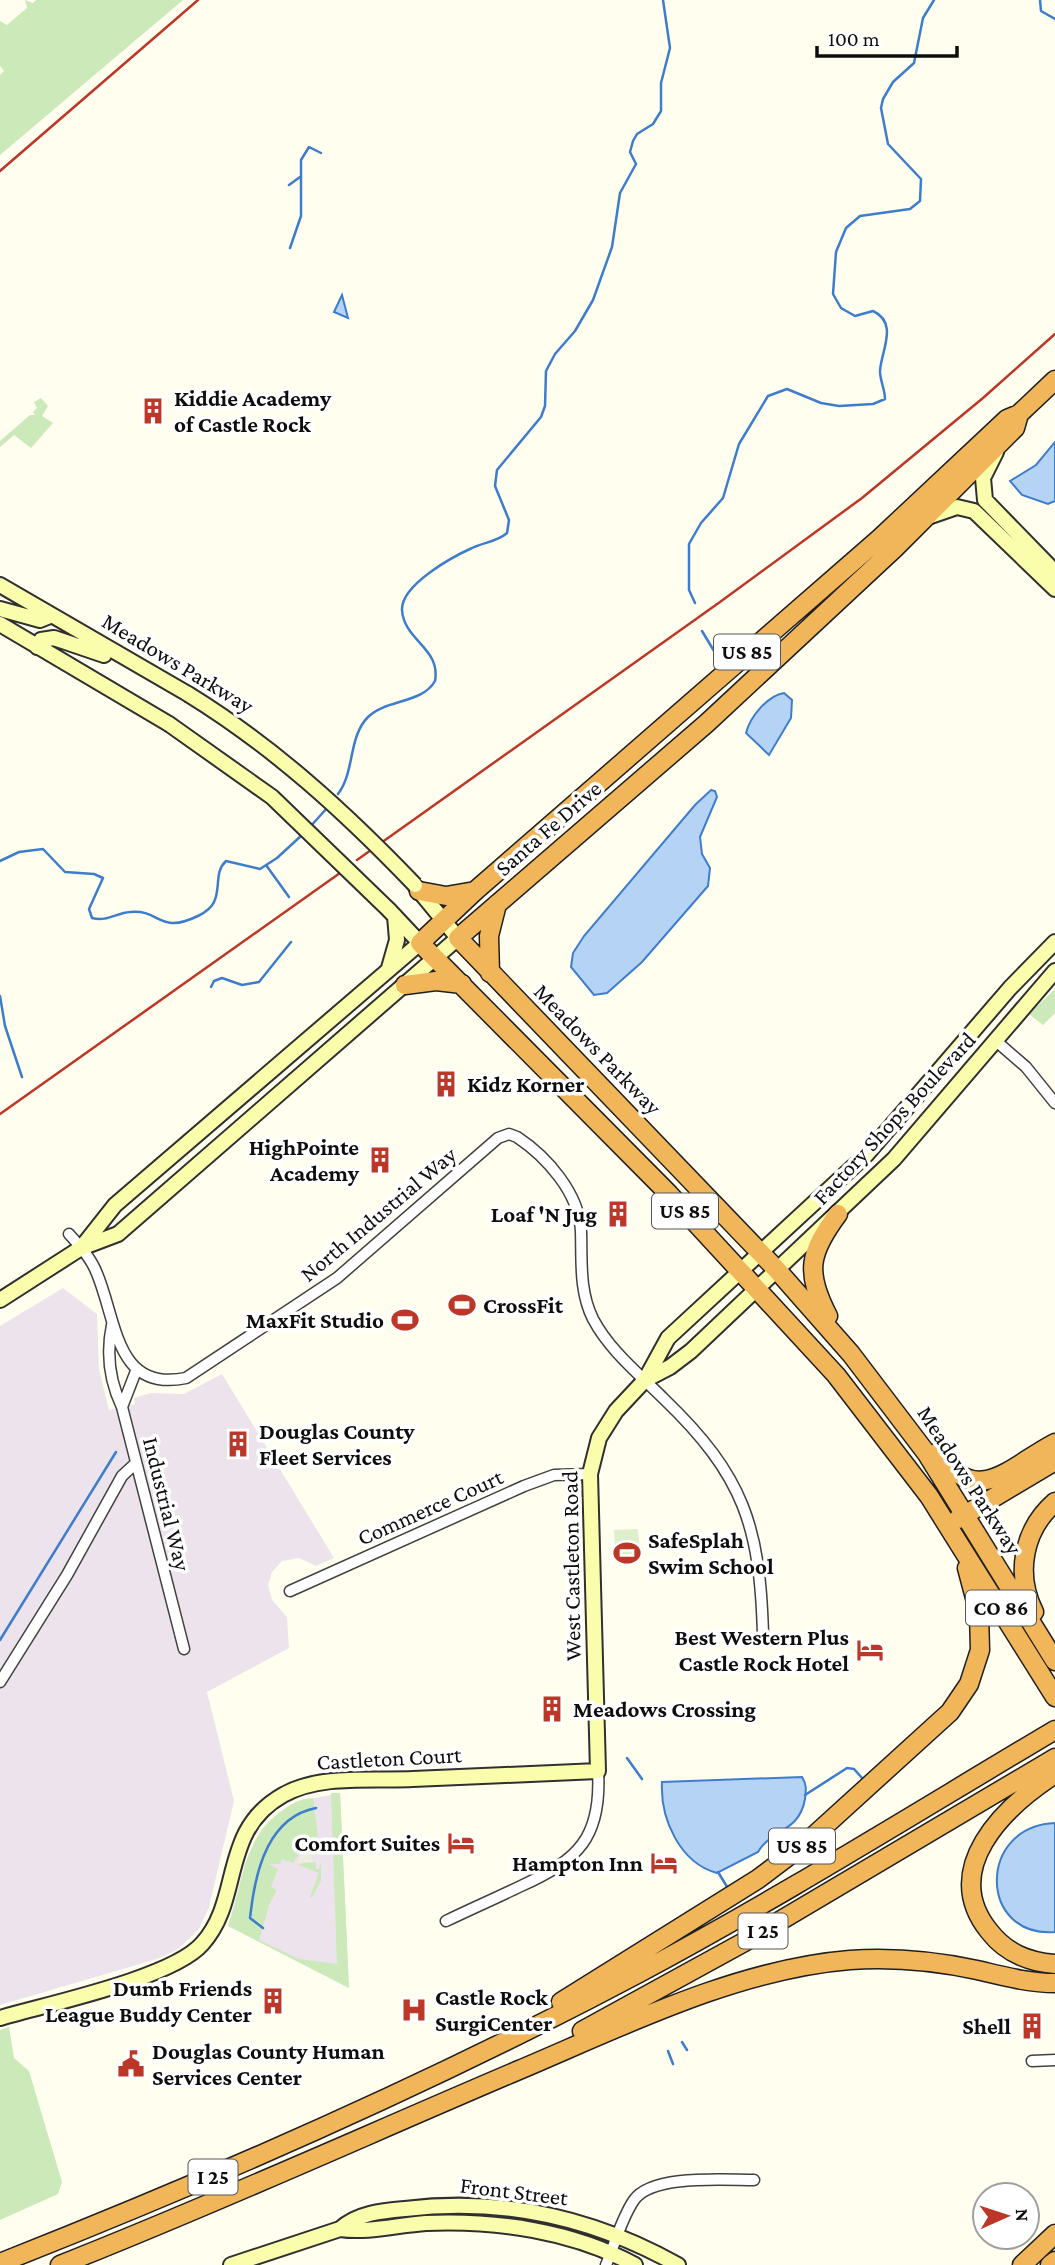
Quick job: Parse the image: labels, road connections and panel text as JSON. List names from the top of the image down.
{
  "streets": {
    "highway": [
      "US 85",
      "Meadows Parkway",
      "Santa Fe Drive",
      "CO 86",
      "I 25"
    ],
    "main road": [
      "Factory Shops Boulevard",
      "West Castleton Road",
      "Castleton Court",
      "Front Street"
    ],
    "street": ["North Industrial Way", "Industrial Way", "Commerce Court"]
  },
  "crossings": [
    ["US 85", "Meadows Parkway"],
    ["US 85", "CO 86"],
    ["US 85", "I 25"],
    ["Meadows Parkway", "Santa Fe Drive"],
    ["Meadows Parkway", "Factory Shops Boulevard"],
    ["Meadows Parkway", "CO 86"],
    ["Factory Shops Boulevard", "North Industrial Way"],
    ["Factory Shops Boulevard", "West Castleton Road"],
    ["North Industrial Way", "West Castleton Road"],
    ["Commerce Court", "West Castleton Road"],
    ["West Castleton Road", "Castleton Court"]
  ],
  "places": {
    "building": [
      "Kiddie Academy of Castle Rock",
      "Kidz Korner",
      "HighPointe Academy",
      "Loaf 'N Jug",
      "Douglas County Fleet Services",
      "Meadows Crossing",
      "Dumb Friends League Buddy Center",
      "Shell"
    ],
    "sports": ["CrossFit", "MaxFit Studio", "SafeSplah Swim School"],
    "hotel": ["Best Western Plus Castle Rock Hotel", "Comfort Suites", "Hampton Inn"],
    "hospital": ["Castle Rock SurgiCenter"],
    "public building": ["Douglas County Human Services Center"]
  },
  "scale_bar": "100 m",
  "north": "right"
}
